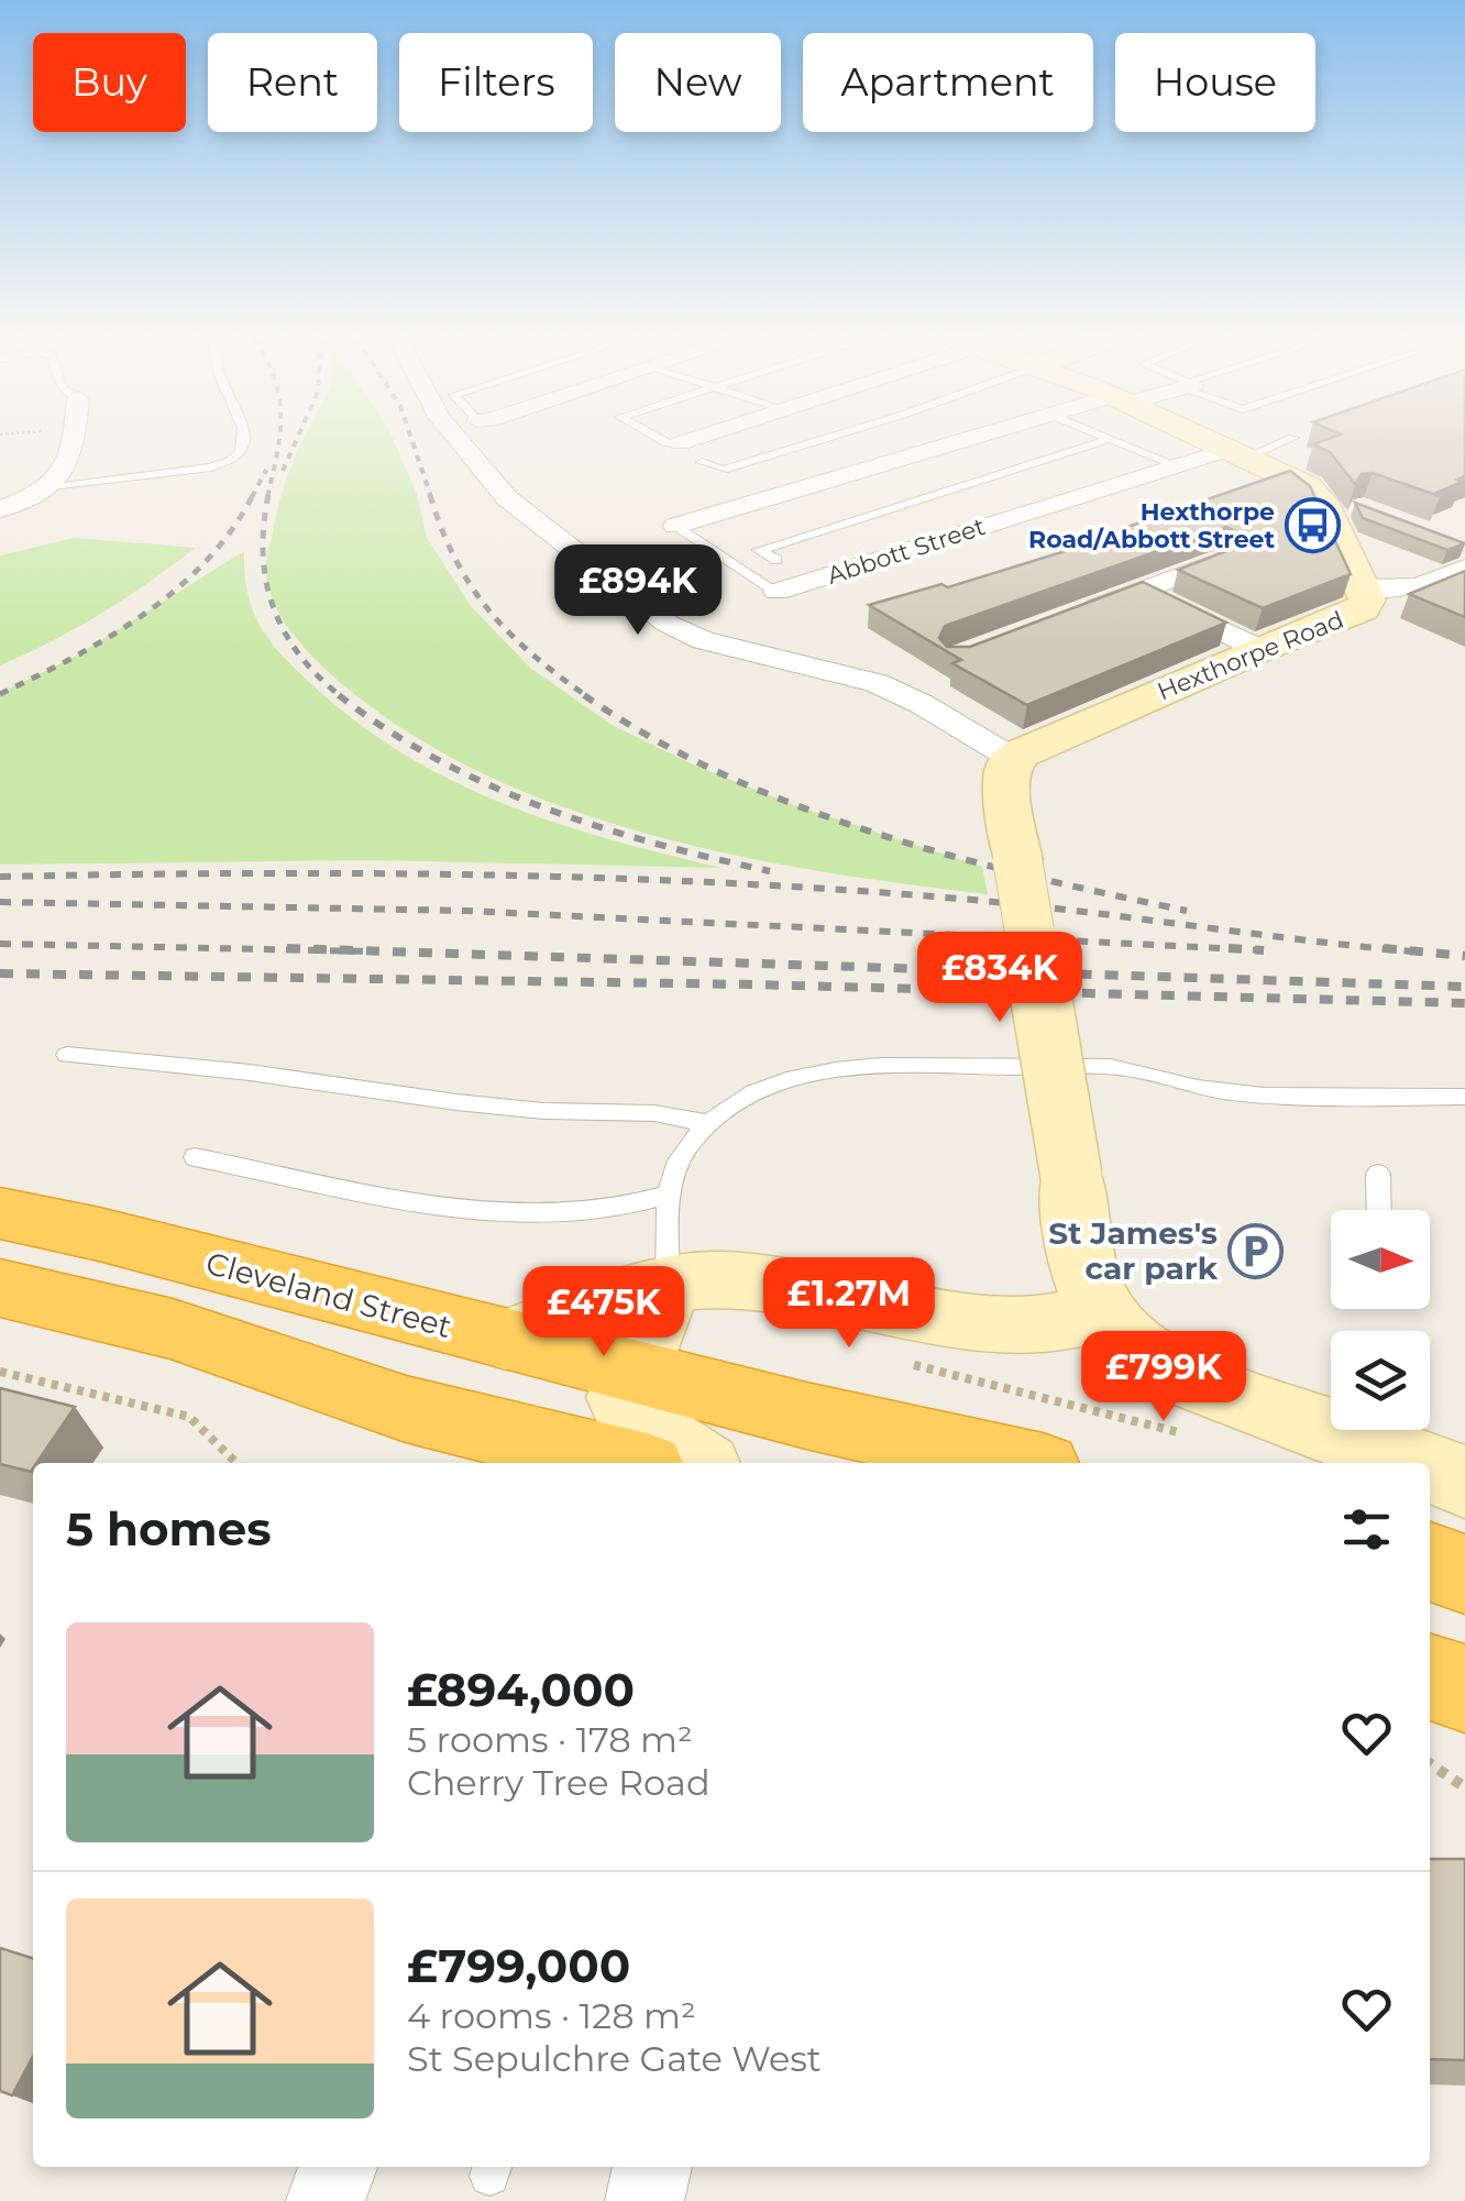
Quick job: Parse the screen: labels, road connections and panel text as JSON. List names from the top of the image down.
{
  "streets": {
    "highway": ["Cleveland Street"],
    "street": ["Abbott Street", "Hexthorpe Road"]
  },
  "crossings": [
    ["Abbott Street", "Hexthorpe Road"]
  ],
  "places": {
    "bus stop": ["Hexthorpe Road/Abbott Street"],
    "parking": ["St James's car park"]
  },
  "north": "right",
  "page": {
    "chip": [
      "Buy",
      "Rent",
      "Filters",
      "New",
      "Apartment",
      "House"
    ],
    "price": [
      "£894K",
      "£834K",
      "£1.27M",
      "£475K",
      "£799K"
    ],
    "heading": "5 homes",
    "list": [
      {
        "name": "£894,000",
        "note": "5 rooms · 178 m² · Cherry Tree Road"
      },
      {
        "name": "£799,000",
        "note": "4 rooms · 128 m² · St Sepulchre Gate West"
      }
    ]
  }
}
